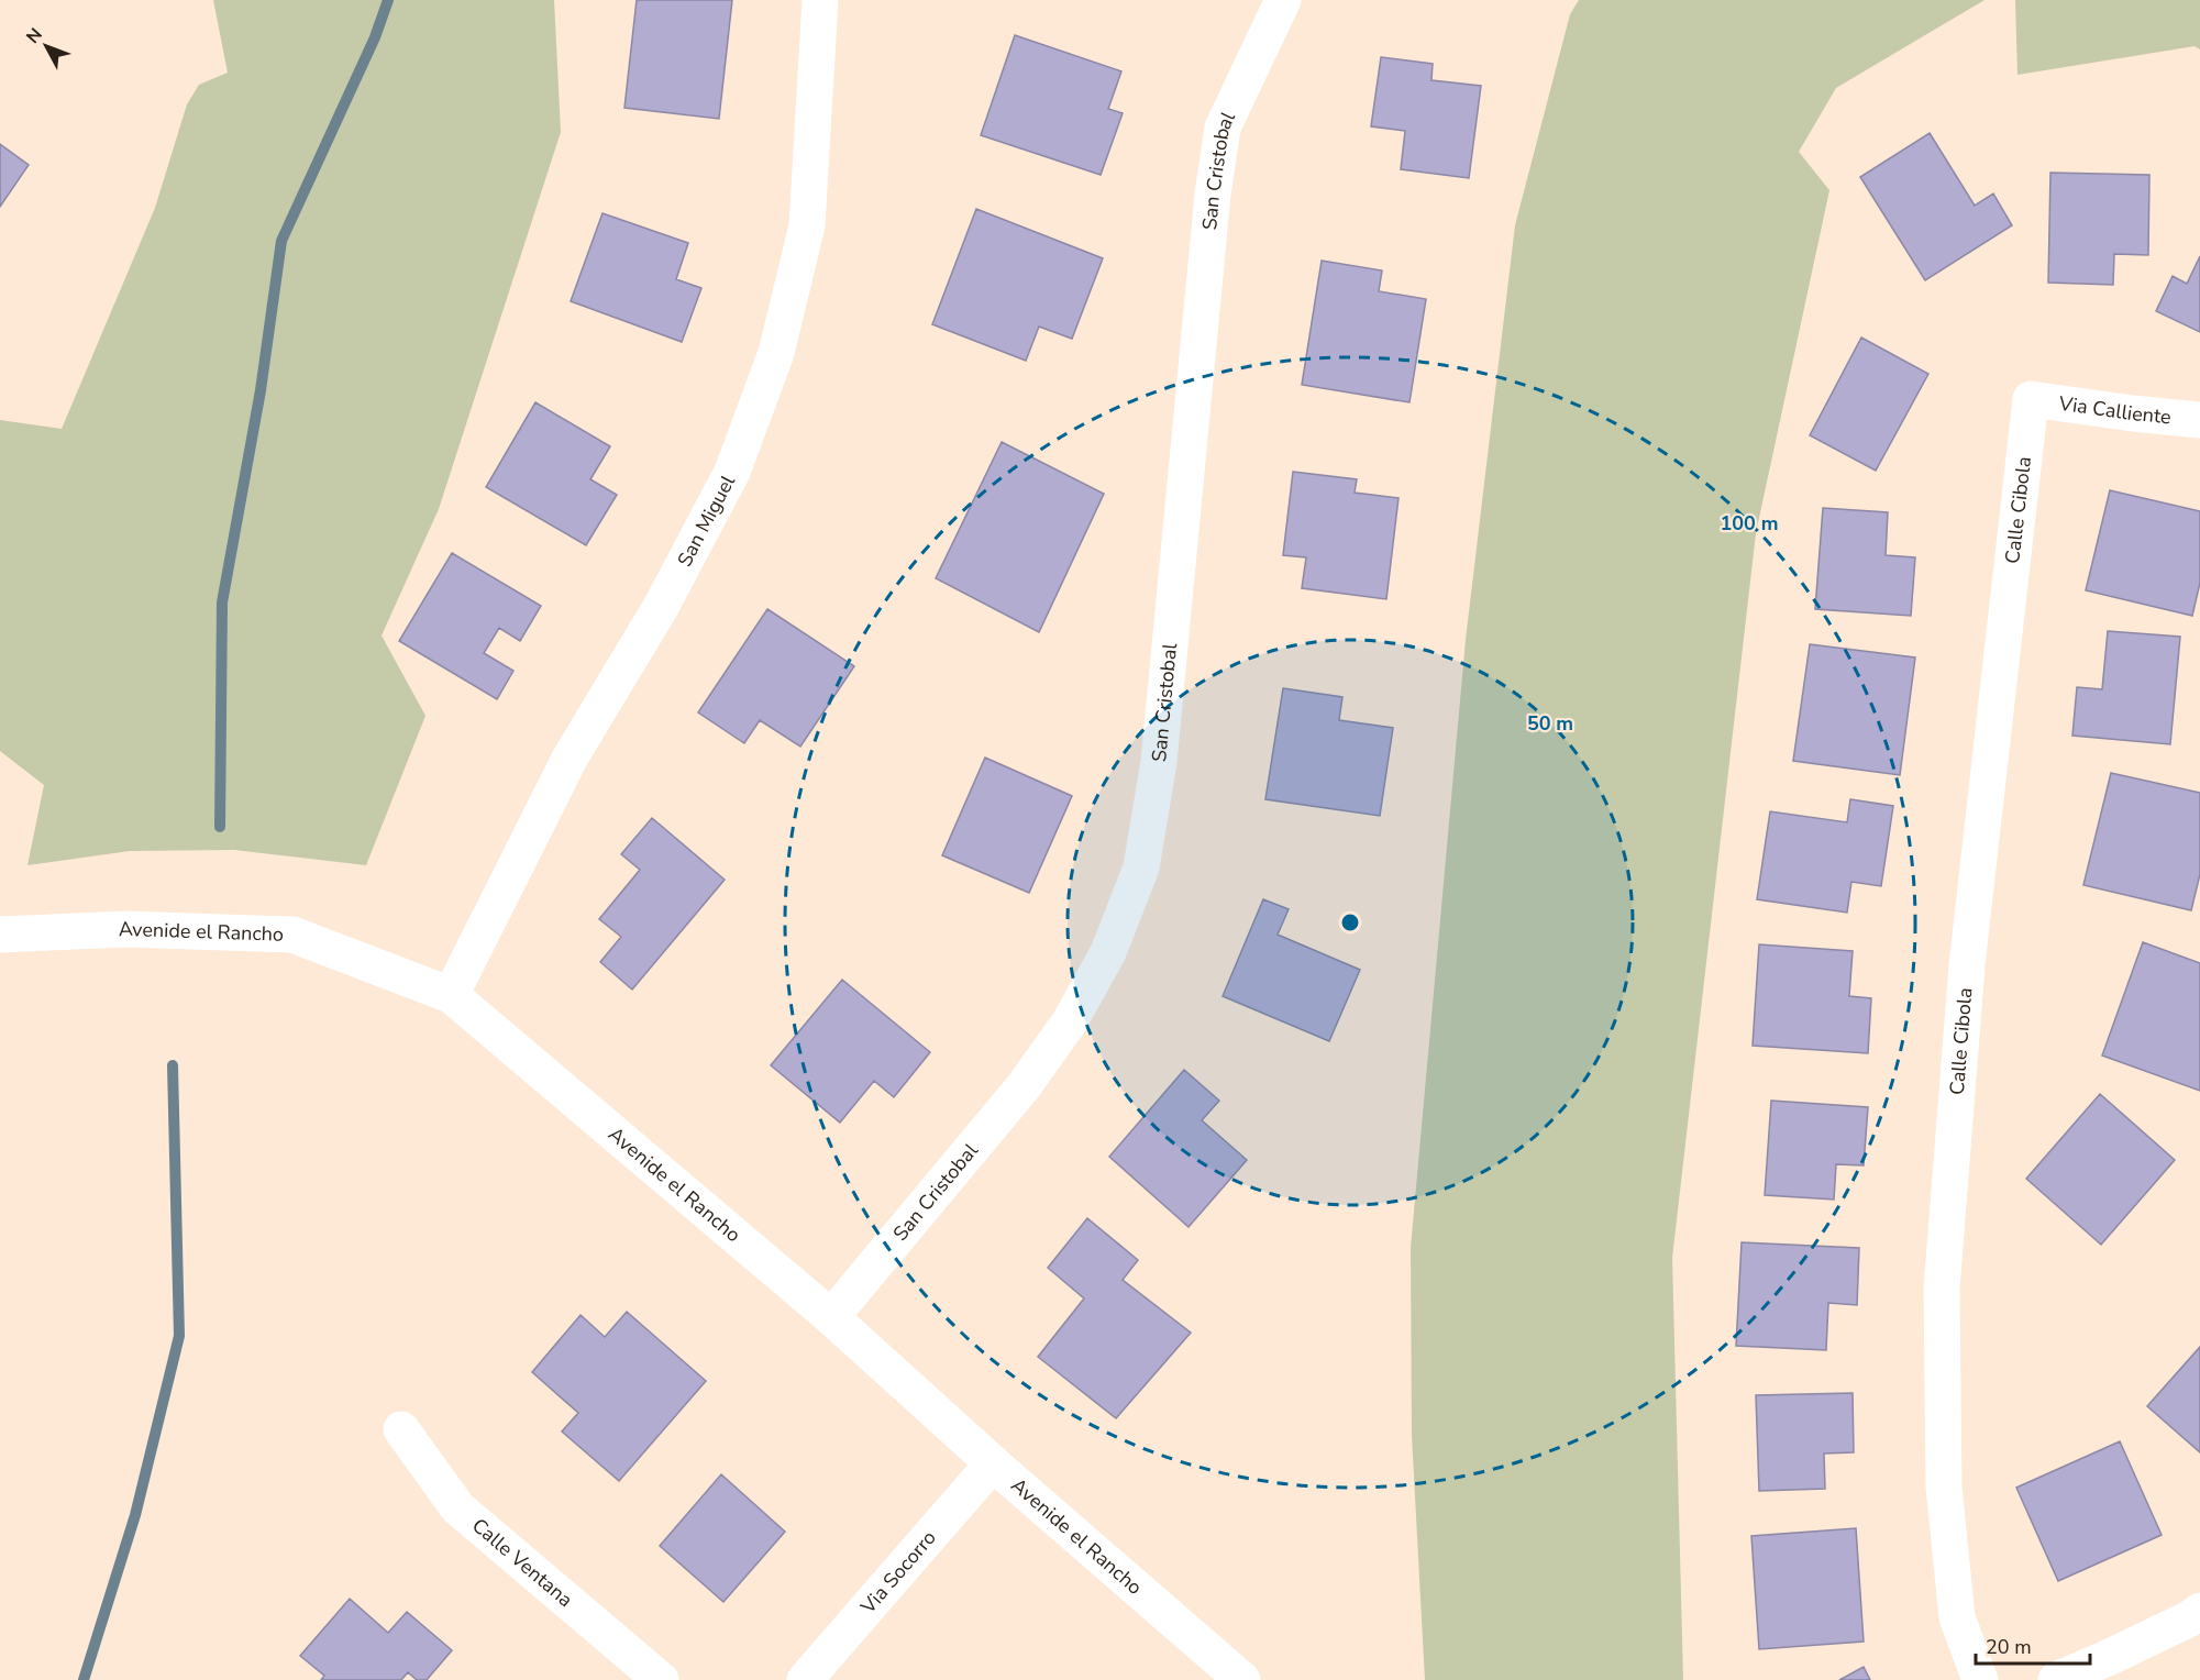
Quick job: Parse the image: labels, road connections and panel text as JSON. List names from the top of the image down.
{
  "streets": {
    "street": [
      "San Cristobal",
      "Via Calliente",
      "Calle Cibola",
      "San Miguel",
      "Avenide el Rancho",
      "Calle Ventana",
      "Via Socorro"
    ]
  },
  "crossings": [
    ["San Cristobal", "Avenide el Rancho"],
    ["Via Calliente", "Calle Cibola"],
    ["San Miguel", "Avenide el Rancho"],
    ["Avenide el Rancho", "Via Socorro"]
  ],
  "scale_bar": "20 m",
  "north": "top left",
  "rings": ["100 m", "50 m"]
}
